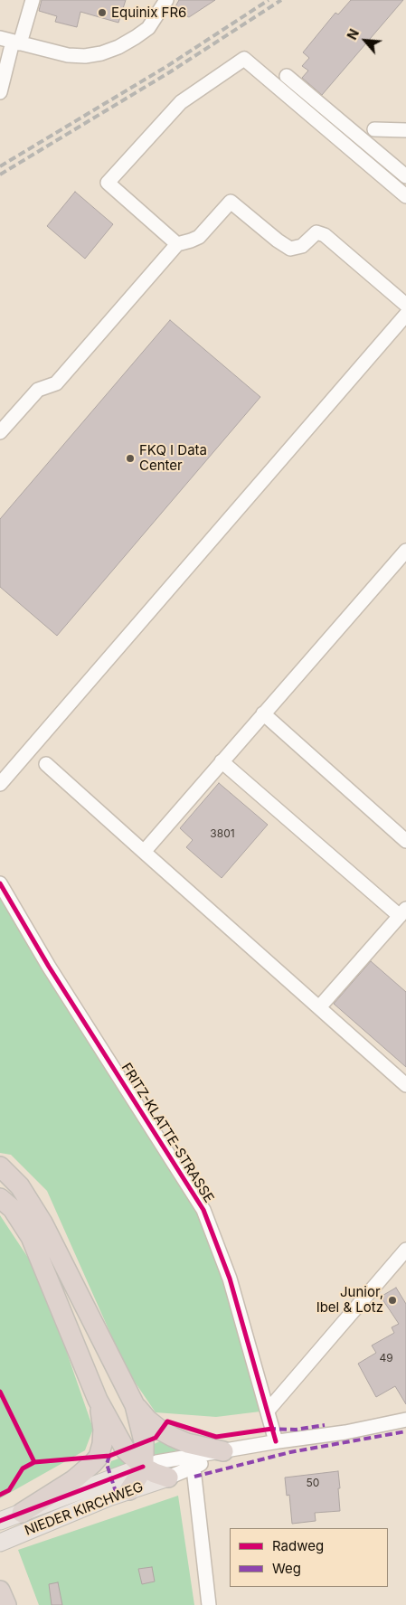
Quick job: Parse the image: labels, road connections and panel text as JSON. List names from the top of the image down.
{
  "streets": {
    "main road": ["NIEDER KIRCHWEG"],
    "street": ["FRITZ-KLATTE-STRASSE"]
  },
  "places": ["Equinix FR6", "FKQ I Data Center", "Junior, Ibel & Lotz"],
  "house_numbers": ["3801", "49", "50"],
  "legend": ["Radweg", "Weg"],
  "north": "top left"
}
